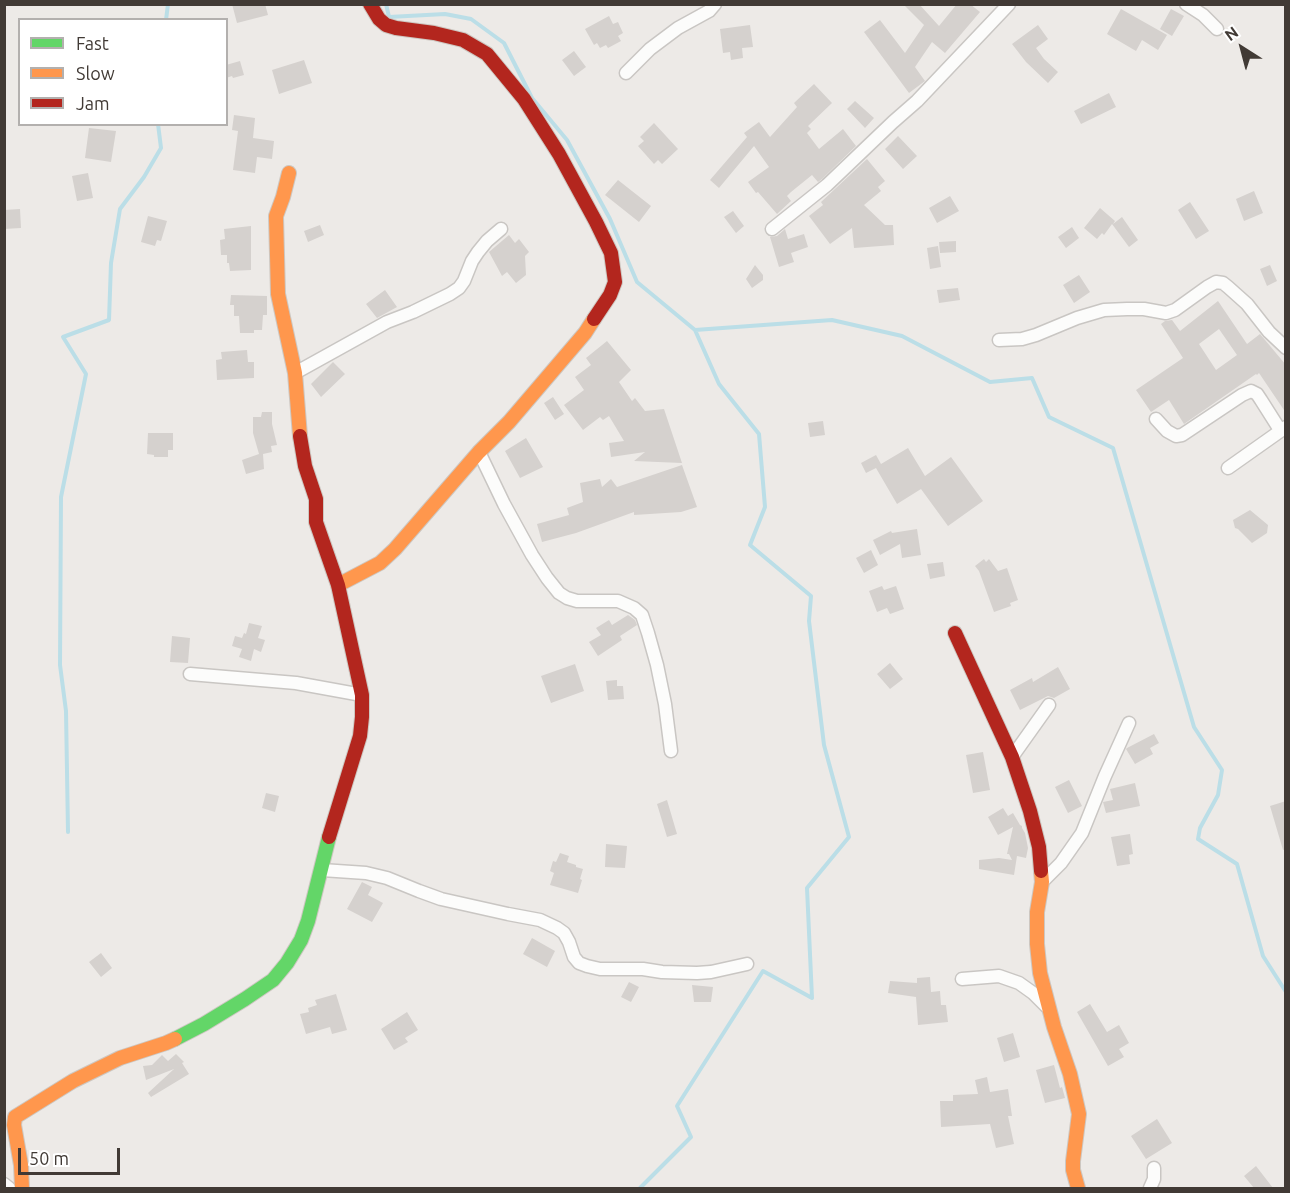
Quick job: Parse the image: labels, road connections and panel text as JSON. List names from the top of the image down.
{
  "legend": ["Fast", "Slow", "Jam"],
  "scale_bar": "50 m",
  "north": "top left"
}
